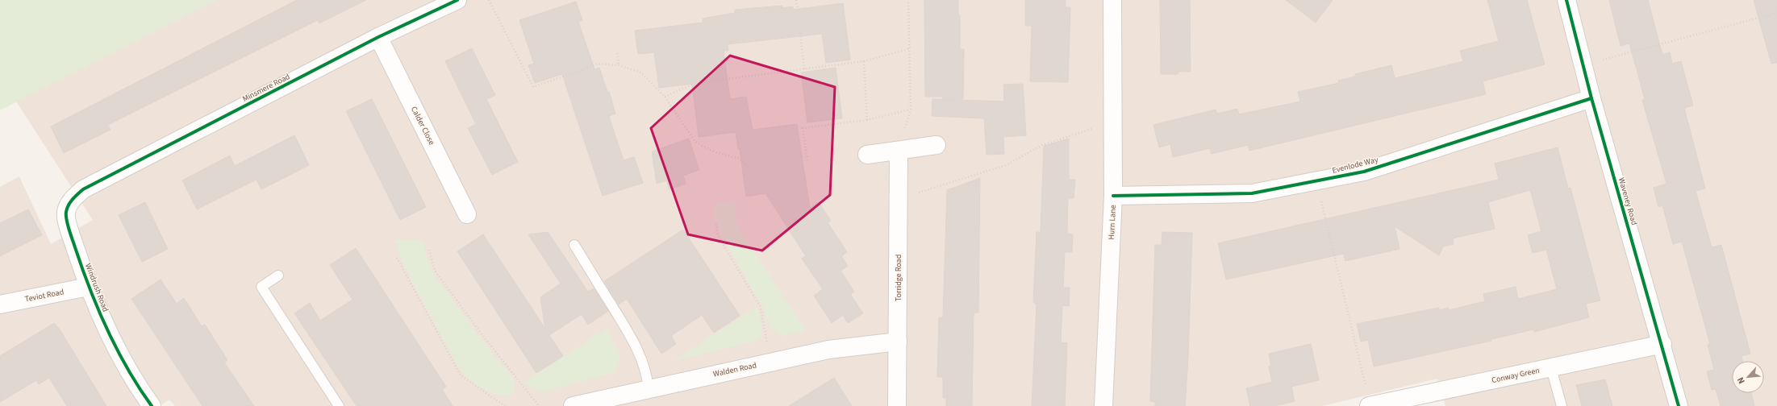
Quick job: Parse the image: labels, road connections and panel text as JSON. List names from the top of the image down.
{
  "streets": {
    "street": [
      "Minsmere Road",
      "Calder Close",
      "Evenlode Way",
      "Waveney Road",
      "Hurn Lane",
      "Torridge Road",
      "Windrush Road",
      "Teviot Road",
      "Walden Road",
      "Conway Green"
    ]
  },
  "crossings": [
    ["Minsmere Road", "Calder Close"],
    ["Minsmere Road", "Windrush Road"],
    ["Evenlode Way", "Waveney Road"],
    ["Evenlode Way", "Hurn Lane"],
    ["Waveney Road", "Conway Green"],
    ["Torridge Road", "Walden Road"],
    ["Windrush Road", "Teviot Road"]
  ],
  "north": "bottom left"
}
